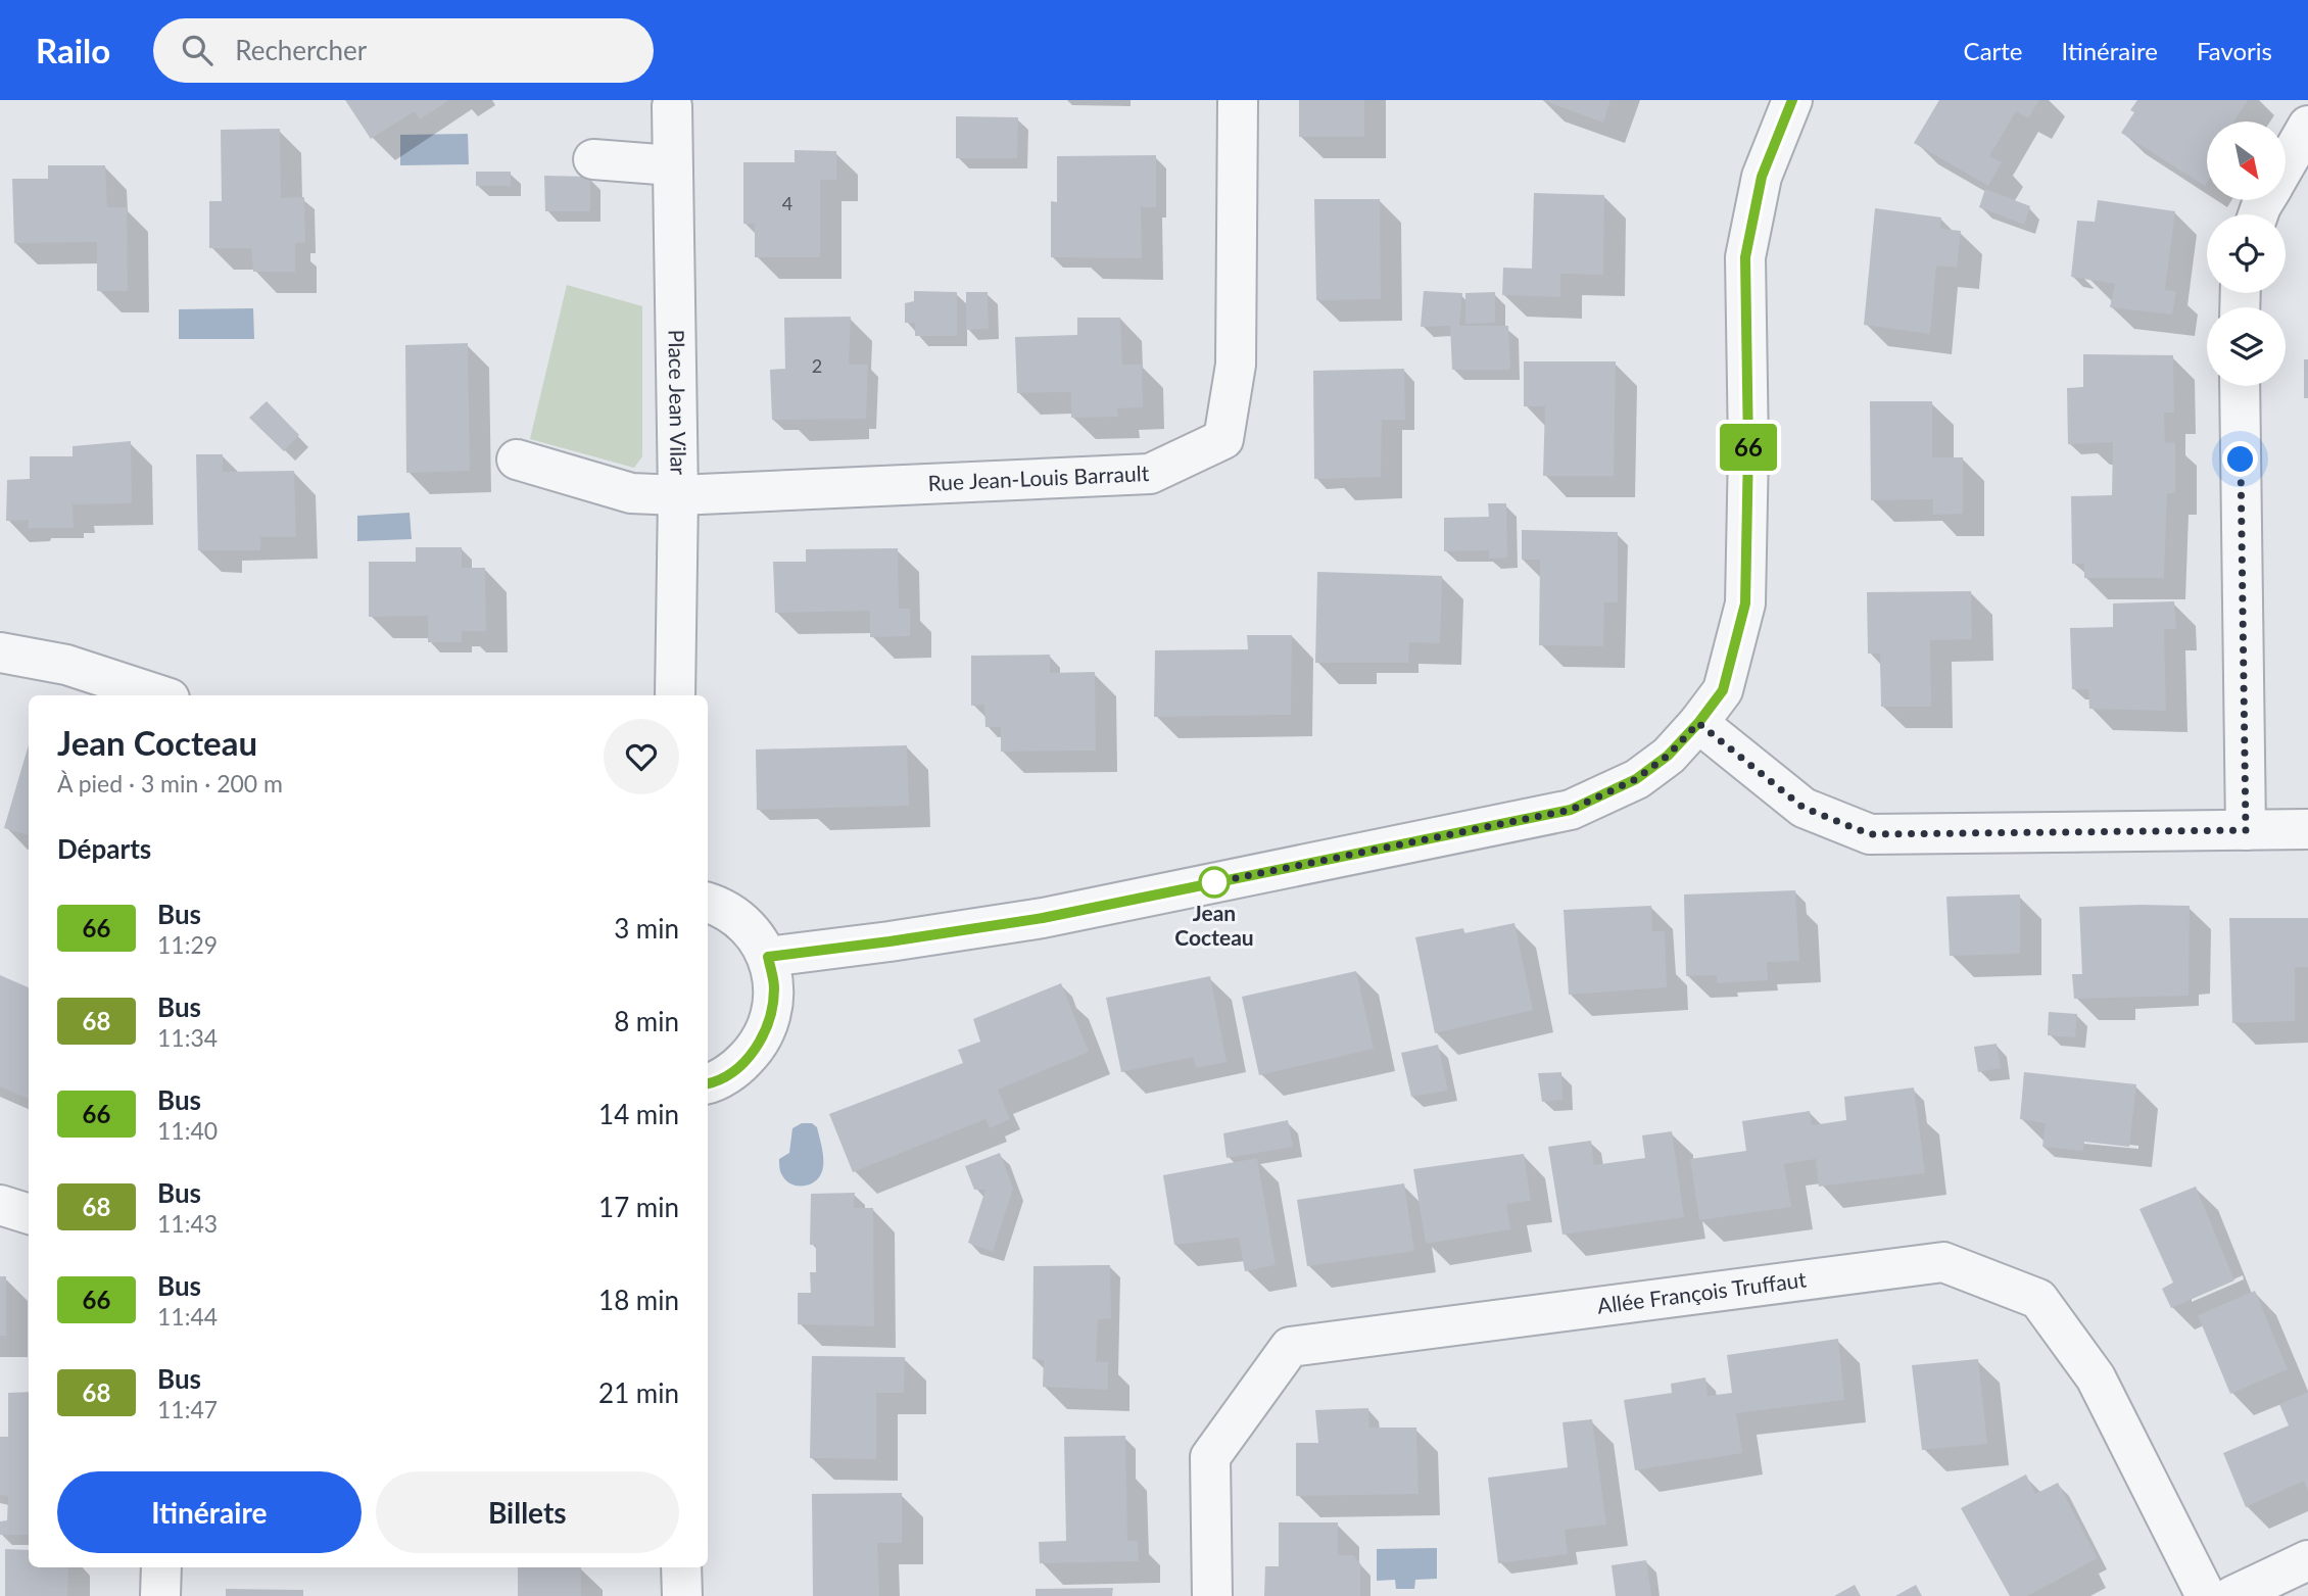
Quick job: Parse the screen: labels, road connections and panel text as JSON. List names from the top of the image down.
{
  "streets": {
    "street": ["Place Jean Vilar", "Rue Jean-Louis Barrault", "Allée François Truffaut"]
  },
  "crossings": [
    ["Place Jean Vilar", "Rue Jean-Louis Barrault"]
  ],
  "places": ["Jean Cocteau"],
  "lines": ["bus line 66"],
  "house_numbers": ["4", "2"],
  "north": "bottom right",
  "page": {
    "header": "Railo",
    "search": "Rechercher",
    "nav": ["Carte", "Itinéraire", "Favoris"],
    "on_map": "66",
    "heading": [
      ["Jean Cocteau", "À pied · 3 min · 200 m"],
      "Départs"
    ],
    "list": [
      {
        "mark": "66",
        "name": "Bus",
        "note": "11:29",
        "value": "3 min"
      },
      {
        "mark": "68",
        "name": "Bus",
        "note": "11:34",
        "value": "8 min"
      },
      {
        "mark": "66",
        "name": "Bus",
        "note": "11:40",
        "value": "14 min"
      },
      {
        "mark": "68",
        "name": "Bus",
        "note": "11:43",
        "value": "17 min"
      },
      {
        "mark": "66",
        "name": "Bus",
        "note": "11:44",
        "value": "18 min"
      },
      {
        "mark": "68",
        "name": "Bus",
        "note": "11:47",
        "value": "21 min"
      }
    ],
    "buttons": ["Itinéraire", "Billets"]
  }
}
